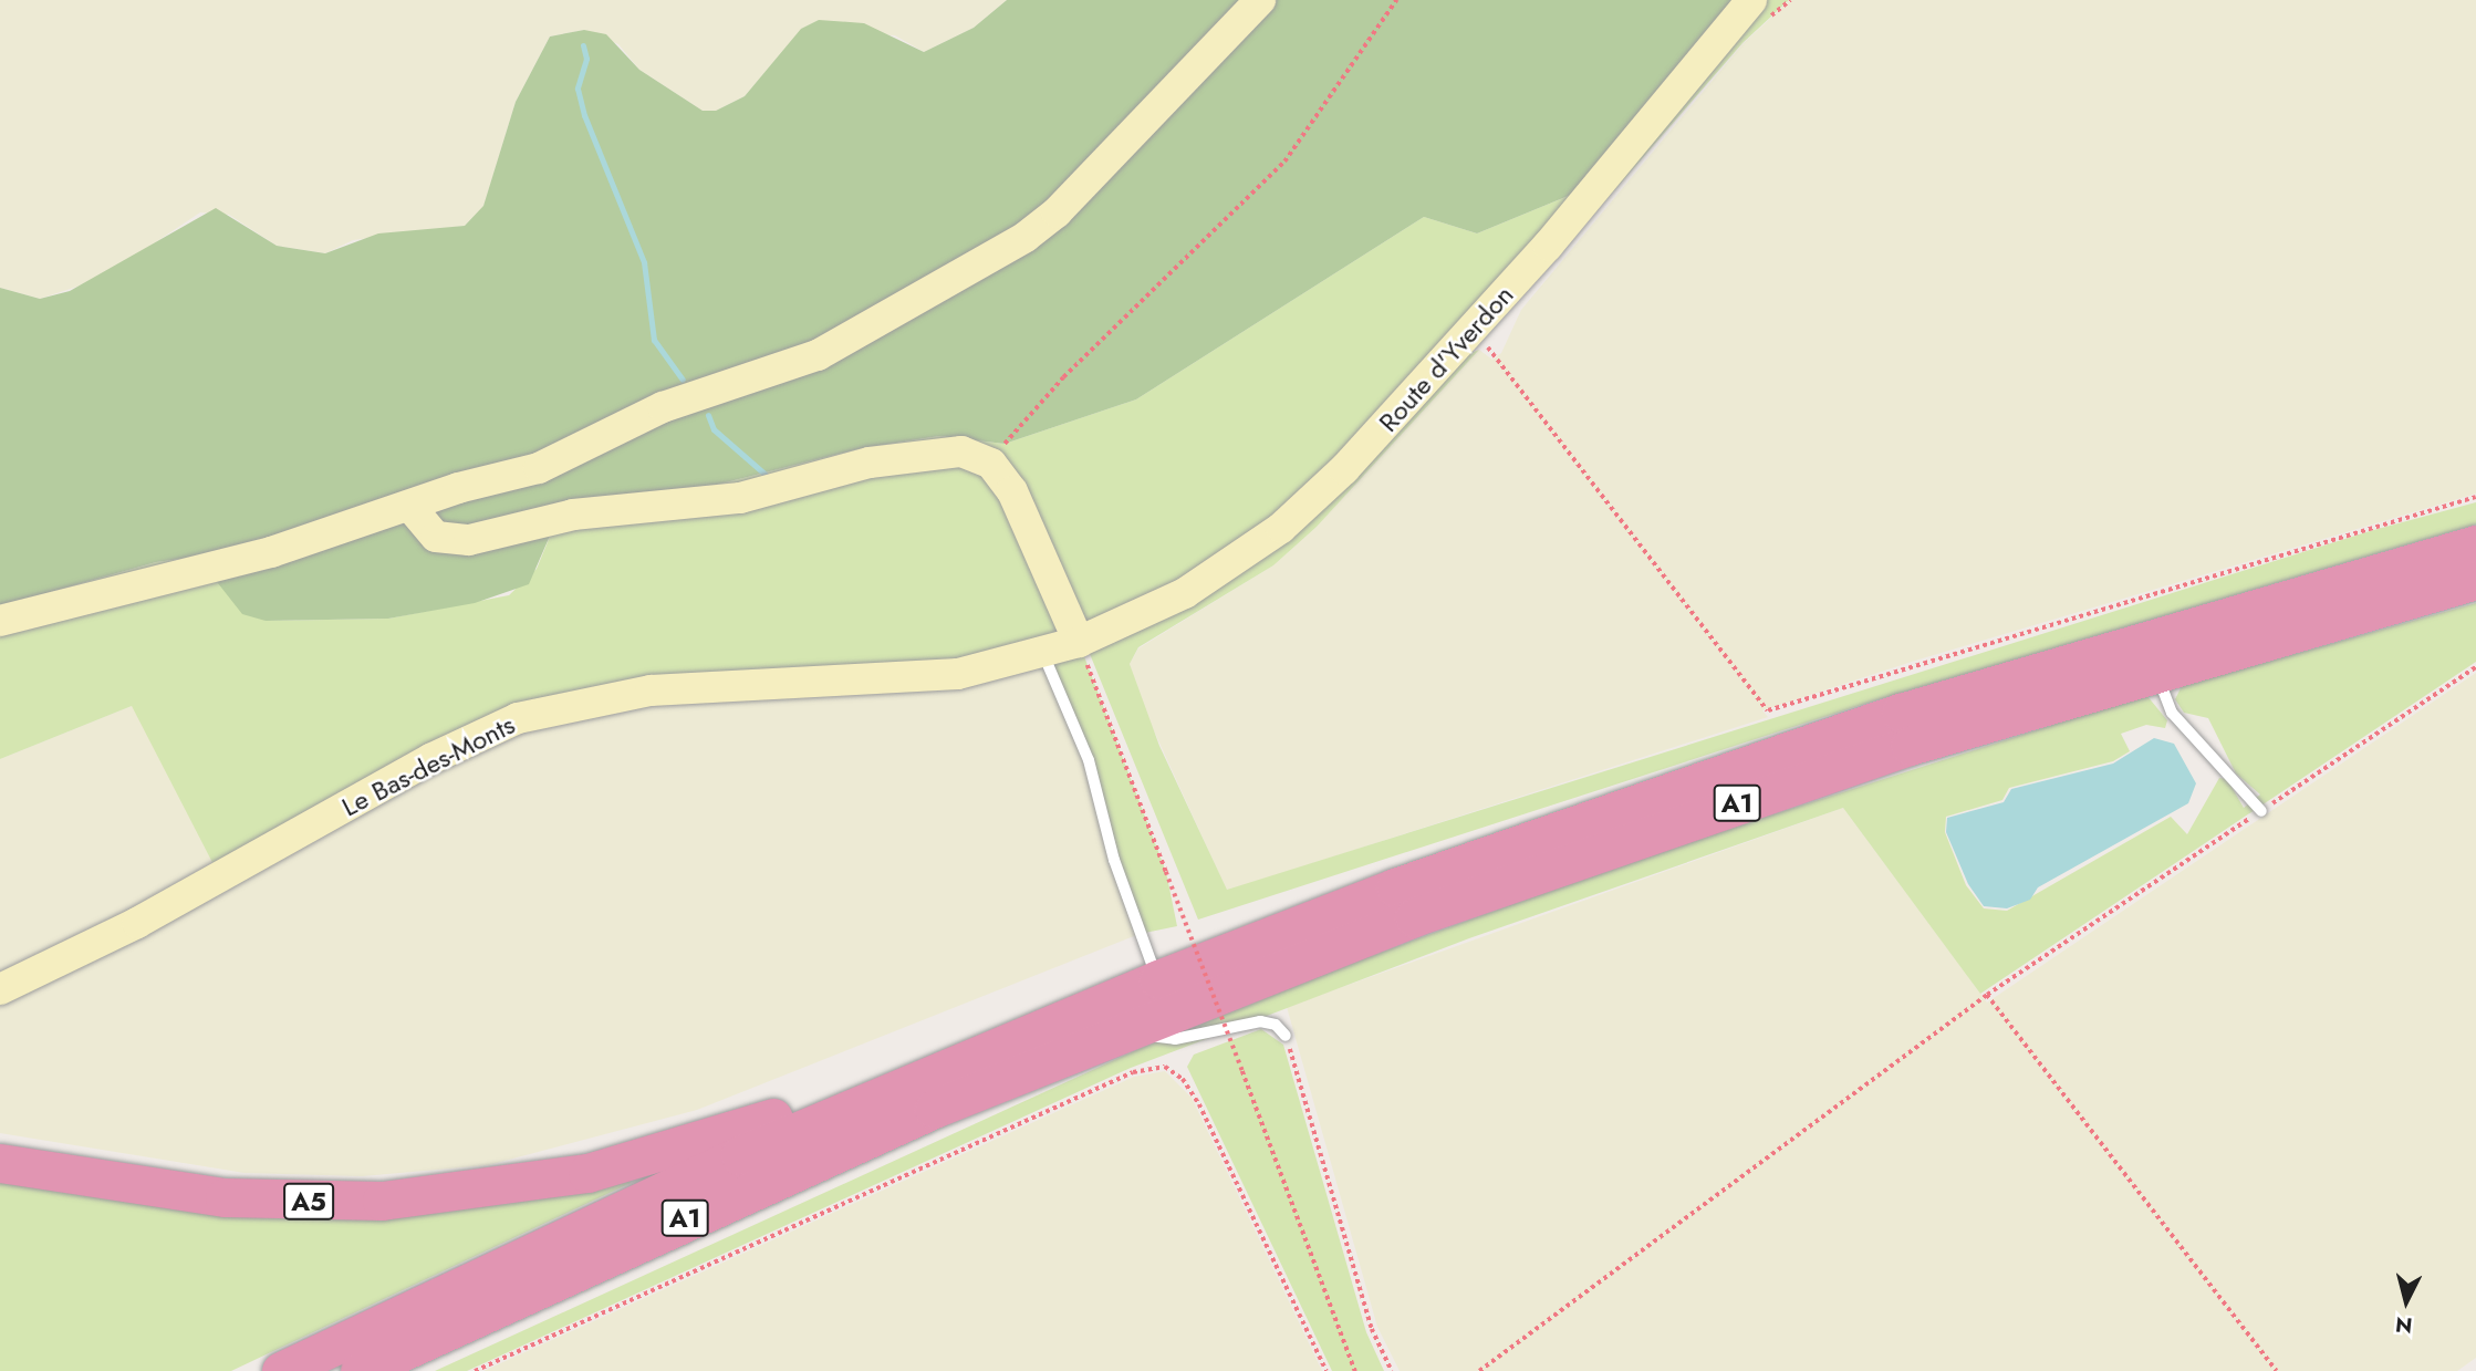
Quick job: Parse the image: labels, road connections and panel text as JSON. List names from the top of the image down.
{
  "streets": {
    "highway": ["A1", "A5"],
    "street": ["Route d'Yverdon", "Le Bas-des-Monts"]
  },
  "crossings": [
    ["Route d'Yverdon", "Le Bas-des-Monts"],
    ["A1", "A5"]
  ],
  "north": "bottom"
}
